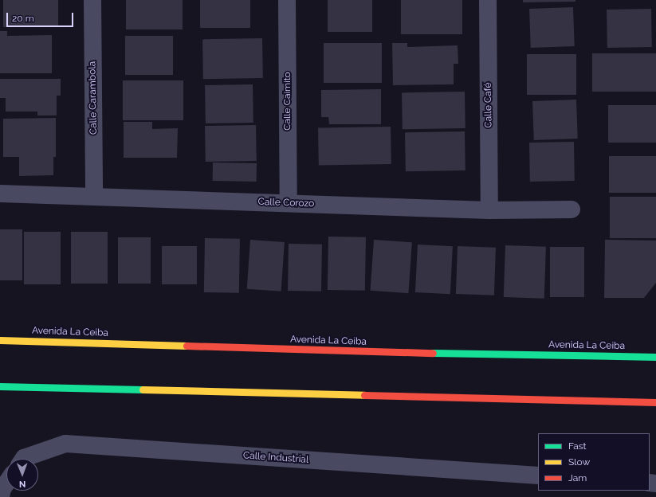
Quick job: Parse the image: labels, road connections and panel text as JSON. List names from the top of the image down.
{
  "streets": {
    "highway": ["Avenida La Ceiba"],
    "street": [
      "Calle Carambola",
      "Calle Caimito",
      "Calle Café",
      "Calle Corozo",
      "Calle Industrial"
    ]
  },
  "crossings": [
    ["Calle Carambola", "Calle Corozo"],
    ["Calle Caimito", "Calle Corozo"],
    ["Calle Café", "Calle Corozo"]
  ],
  "legend": ["Fast", "Slow", "Jam"],
  "scale_bar": "20 m",
  "north": "bottom"
}
